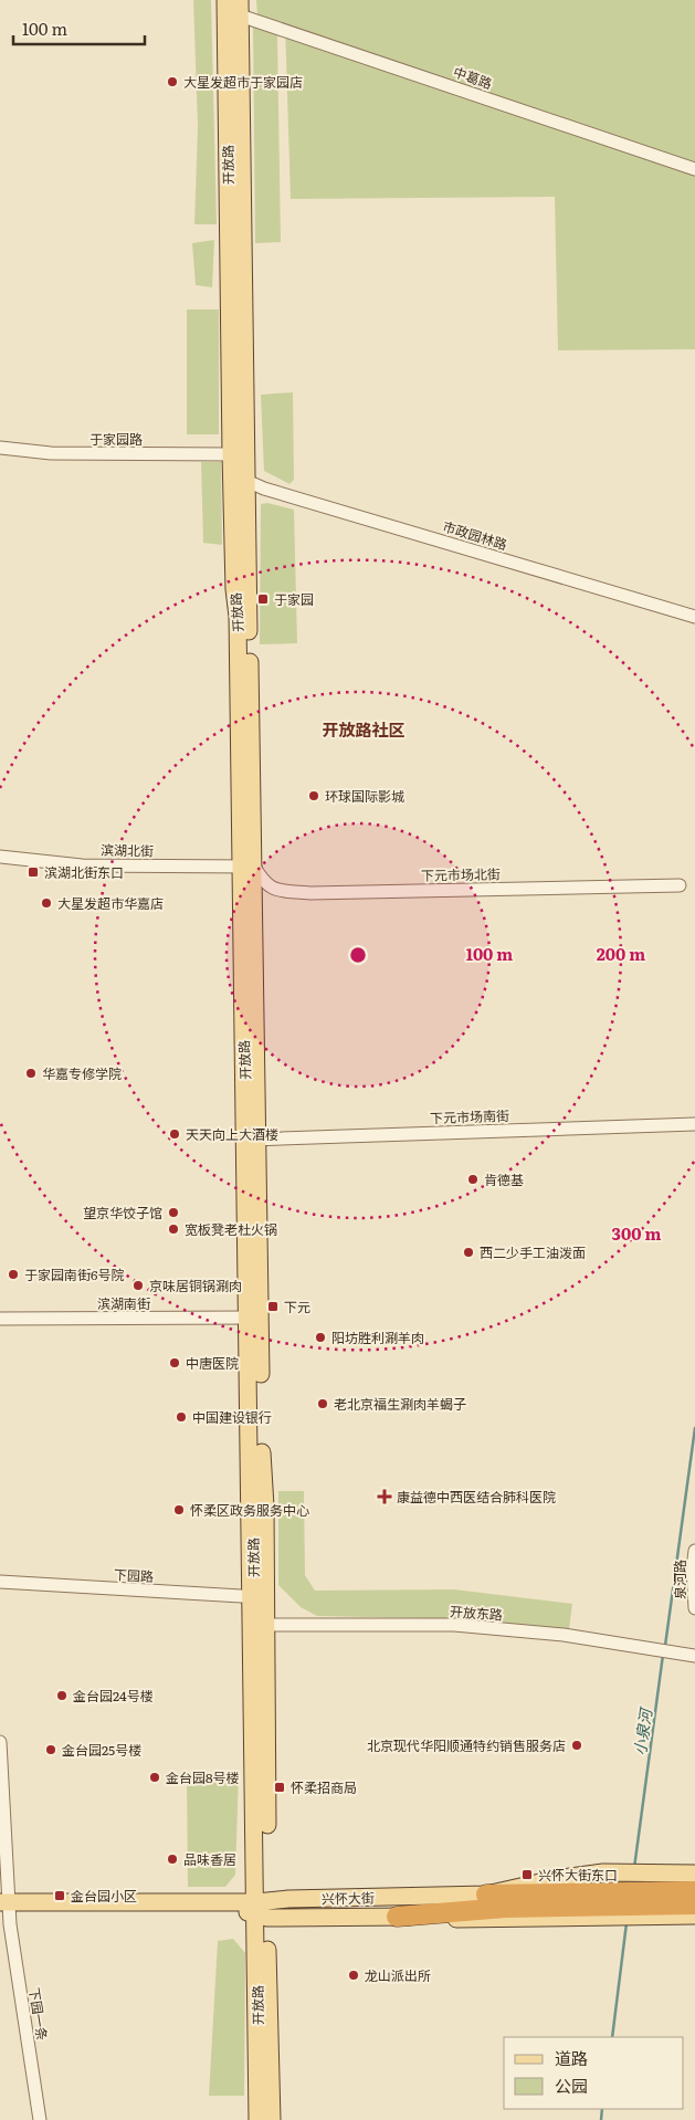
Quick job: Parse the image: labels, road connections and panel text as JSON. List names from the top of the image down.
{
  "streets": {
    "main road": ["开放路", "兴怀大街"],
    "street": [
      "中葛路",
      "于家园路",
      "市政园林路",
      "滨湖北街",
      "下元市场北街",
      "下元市场南街",
      "滨湖南街",
      "下园路",
      "泉河路",
      "开放东路",
      "下园一条"
    ]
  },
  "crossings": [
    ["中葛路", "开放路"],
    ["开放路", "于家园路"],
    ["开放路", "市政园林路"],
    ["开放路", "滨湖北街"],
    ["开放路", "下元市场北街"],
    ["开放路", "下元市场南街"],
    ["开放路", "滨湖南街"],
    ["开放路", "下园路"],
    ["开放路", "开放东路"],
    ["开放路", "兴怀大街"],
    ["滨湖北街", "下元市场北街"],
    ["兴怀大街", "下园一条"]
  ],
  "districts": ["开放路社区"],
  "water": ["小泉河"],
  "places": {
    "other": [
      "大星发超市于家园店",
      "环球国际影城",
      "大星发超市华嘉店",
      "华嘉专修学院",
      "天天向上大酒楼",
      "肯德基",
      "望京华饺子馆",
      "宽板凳老杜火锅",
      "西二少手工油泼面",
      "于家园南街6号院",
      "京味居铜锅涮肉",
      "阳坊胜利涮羊肉",
      "中唐医院",
      "老北京福生涮肉羊蝎子",
      "中国建设银行",
      "怀柔区政务服务中心",
      "金台园24号楼",
      "北京现代华阳顺通特约销售服务店",
      "金台园25号楼",
      "金台园8号楼",
      "品味香居",
      "龙山派出所"
    ],
    "transit": [
      "于家园",
      "滨湖北街东口",
      "下元",
      "怀柔招商局",
      "兴怀大街东口",
      "金台园小区"
    ],
    "health": ["康益德中西医结合肺科医院"]
  },
  "legend": ["道路", "公园"],
  "scale_bar": "100 m",
  "rings": ["100 m", "200 m", "300 m"]
}
